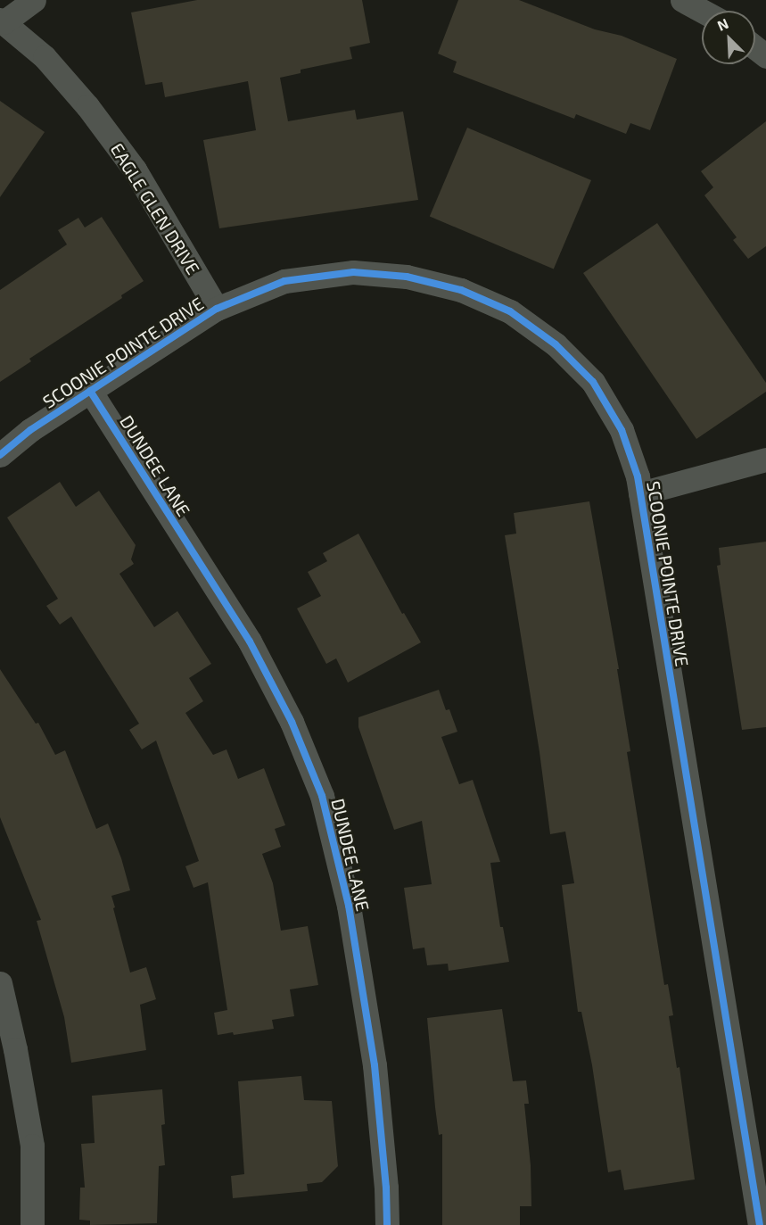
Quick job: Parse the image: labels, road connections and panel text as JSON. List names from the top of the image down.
{
  "streets": {
    "street": ["EAGLE GLEN DRIVE", "SCOONIE POINTE DRIVE", "DUNDEE LANE"]
  },
  "crossings": [
    ["EAGLE GLEN DRIVE", "SCOONIE POINTE DRIVE"],
    ["SCOONIE POINTE DRIVE", "DUNDEE LANE"]
  ],
  "north": "top left"
}
